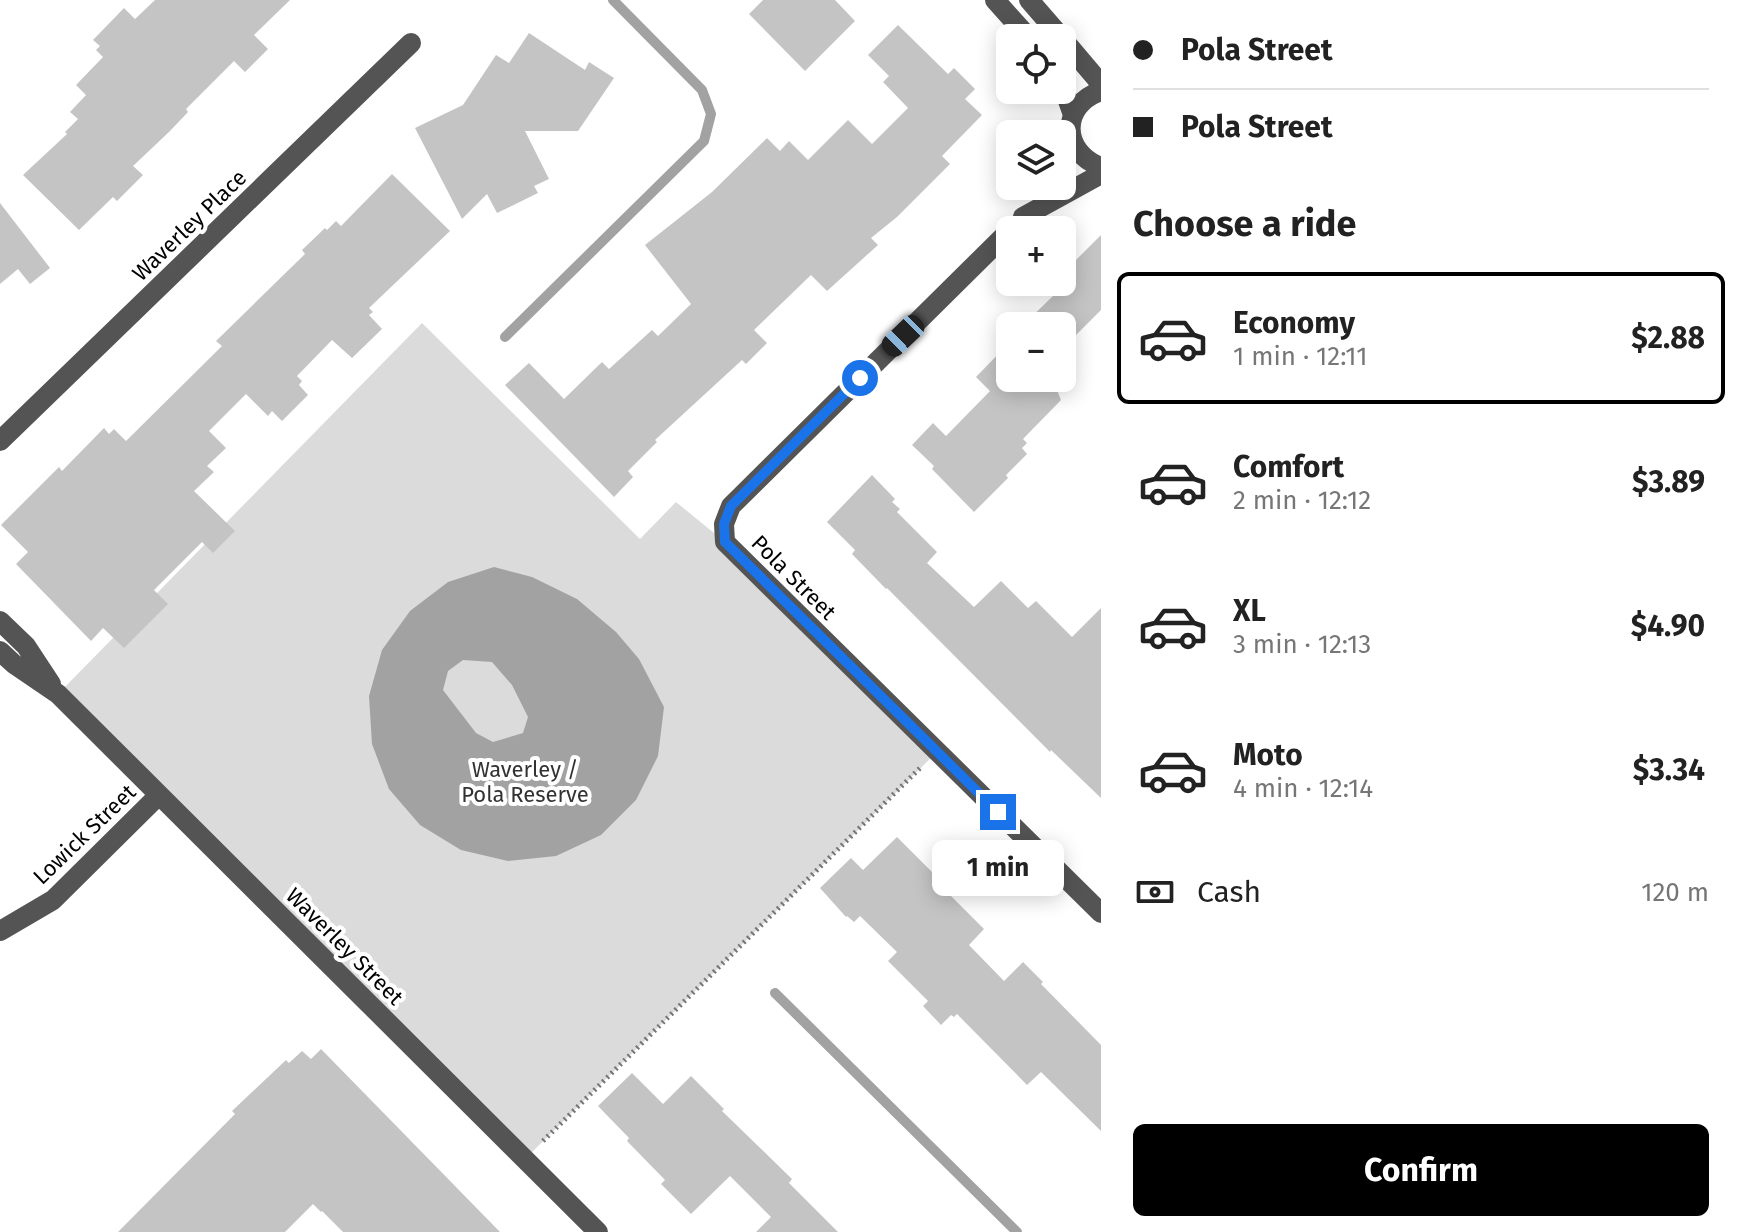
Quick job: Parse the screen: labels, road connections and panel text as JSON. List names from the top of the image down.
{
  "streets": {
    "street": [
      "Waverley Place",
      "Pola Street",
      "Lowick Street",
      "Waverley Street"
    ]
  },
  "crossings": [
    ["Lowick Street", "Waverley Street"]
  ],
  "parks": ["Waverley / Pola Reserve"],
  "page": {
    "banner": ["Pola Street", "Pola Street"],
    "map_buttons": ["+", "−"],
    "heading": "Choose a ride",
    "list": [
      {
        "name": "Economy",
        "note": "1 min · 12:11",
        "value": "$2.88"
      },
      {
        "name": "Comfort",
        "note": "2 min · 12:12",
        "value": "$3.89"
      },
      {
        "name": "XL",
        "note": "3 min · 12:13",
        "value": "$4.90"
      },
      {
        "name": "Moto",
        "note": "4 min · 12:14",
        "value": "$3.34"
      }
    ],
    "bubble": "1 min",
    "pay": ["Cash", "120 m"],
    "buttons": "Confirm"
  }
}
